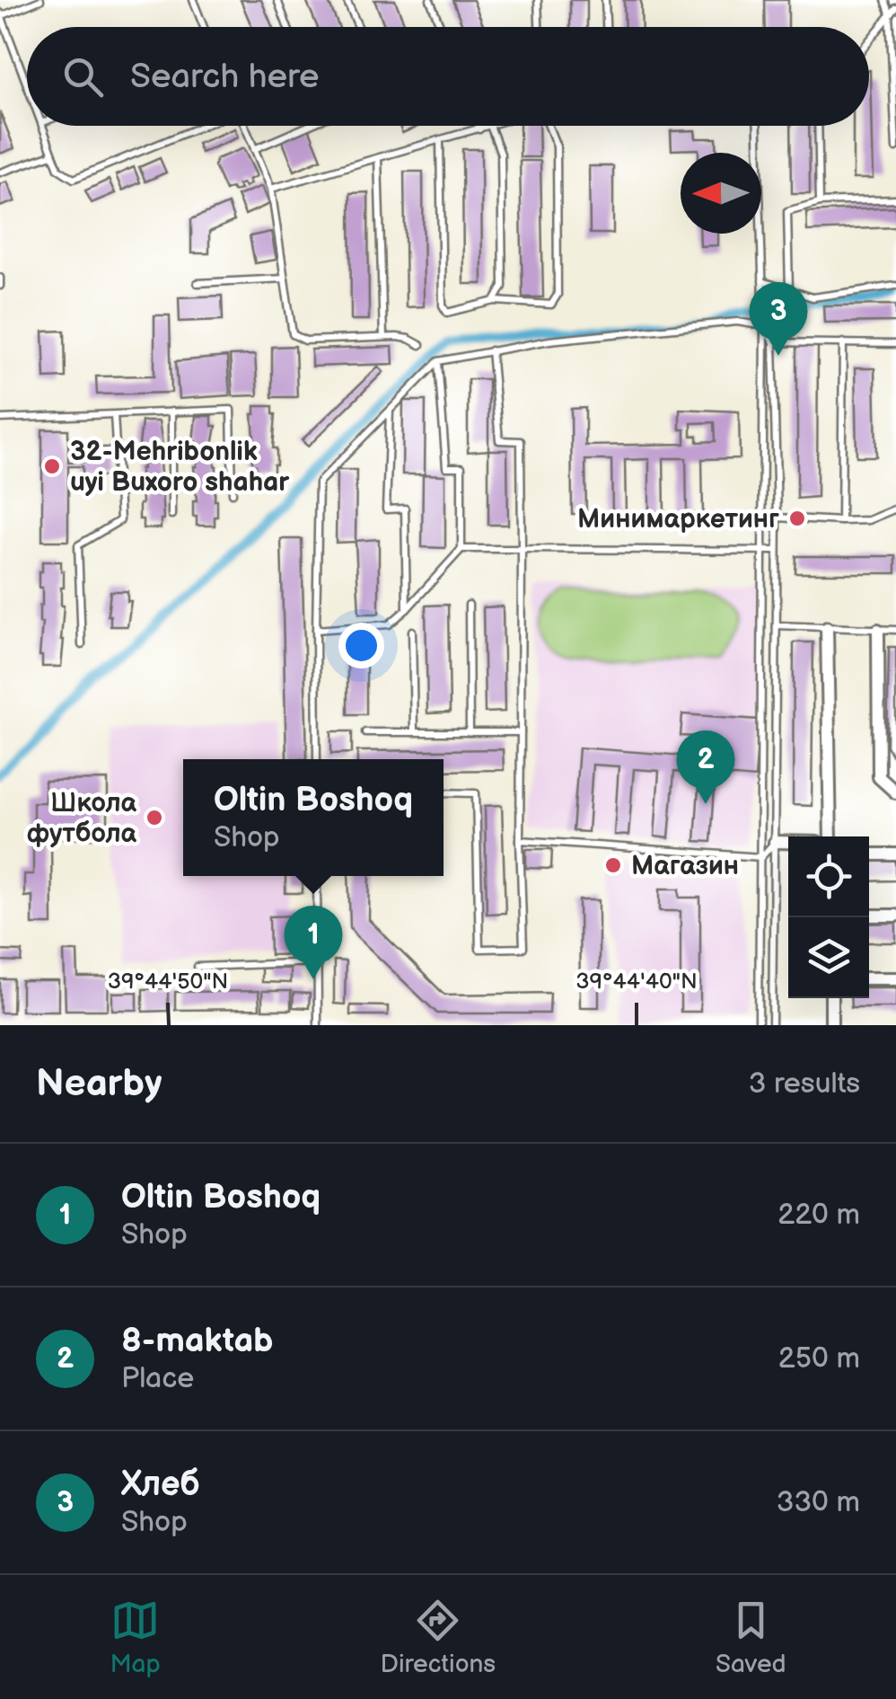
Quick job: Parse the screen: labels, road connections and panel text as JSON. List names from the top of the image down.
{
  "places": [
    "32-Mehribonlik uyi Buxoro shahar",
    "Минимаркетинг",
    "Школа футбола",
    "Магазин"
  ],
  "north": "left",
  "page": {
    "search": "Search here",
    "pins": ["3", "2", "1"],
    "popup": ["Oltin Boshoq", "Shop"],
    "heading": ["Nearby", "3 results"],
    "list": [
      {
        "mark": "1",
        "name": "Oltin Boshoq",
        "note": "Shop",
        "value": "220 m"
      },
      {
        "mark": "2",
        "name": "8-maktab",
        "note": "Place",
        "value": "250 m"
      },
      {
        "mark": "3",
        "name": "Хлеб",
        "note": "Shop",
        "value": "330 m"
      }
    ],
    "nav": ["Map", "Directions", "Saved"]
  },
  "coordinates": ["39°44'50\"N", "39°44'40\"N"]
}
